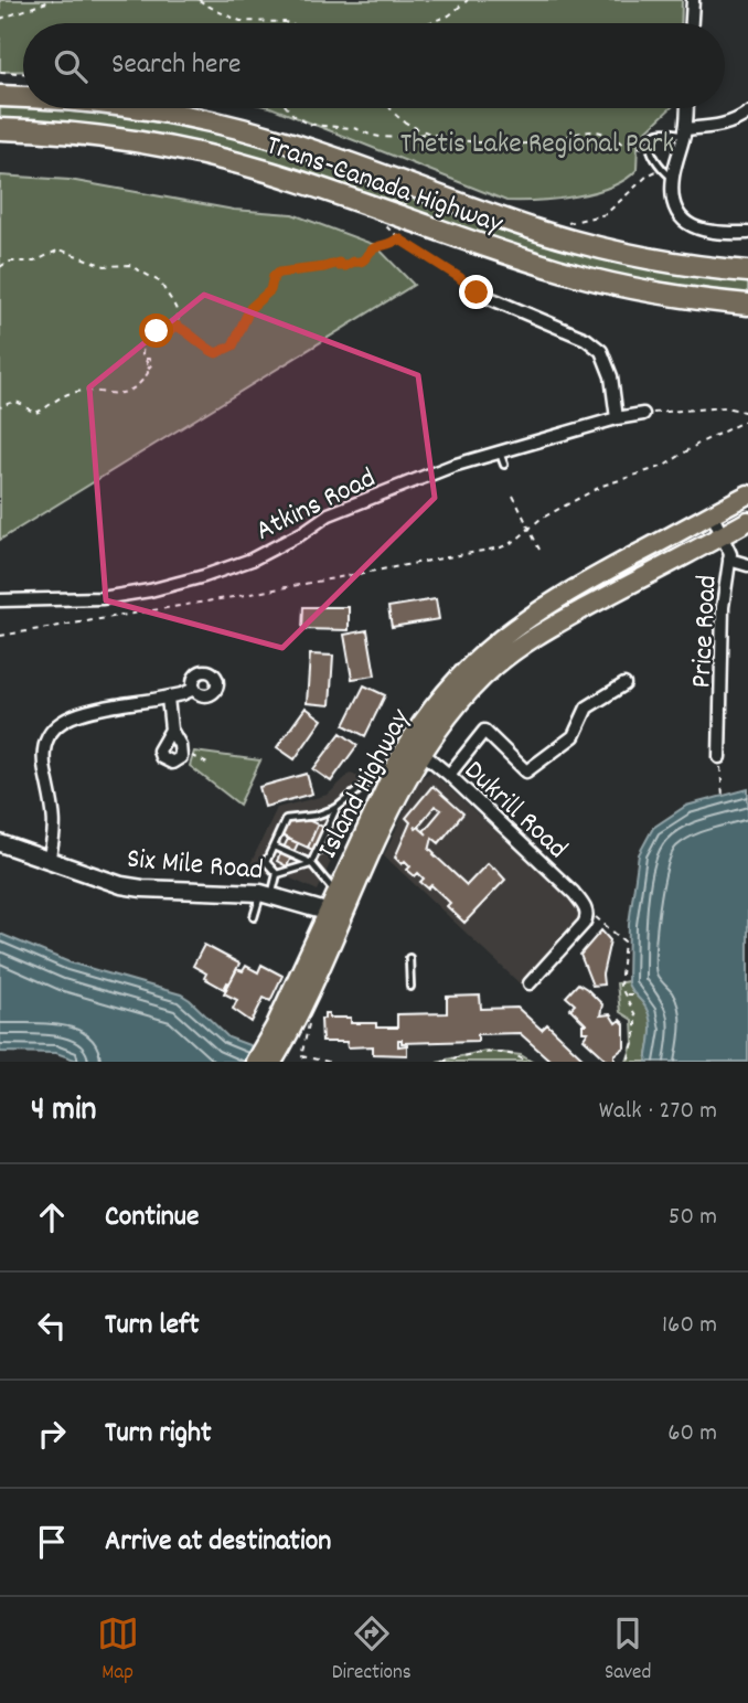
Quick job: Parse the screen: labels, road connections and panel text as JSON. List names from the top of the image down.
{
  "streets": {
    "highway": ["Trans-Canada Highway"],
    "main road": ["Island Highway", "Six Mile Road"],
    "street": ["Atkins Road", "Price Road", "Dukrill Road"]
  },
  "crossings": [
    ["Price Road", "Island Highway"],
    ["Island Highway", "Dukrill Road"],
    ["Island Highway", "Six Mile Road"]
  ],
  "parks": ["Thetis Lake Regional Park"],
  "page": {
    "search": "Search here",
    "heading": ["4 min", "Walk · 270 m"],
    "list": [
      ["Continue", "50 m"],
      ["Turn left", "160 m"],
      ["Turn right", "60 m"],
      "Arrive at destination"
    ],
    "nav": ["Map", "Directions", "Saved"]
  }
}
